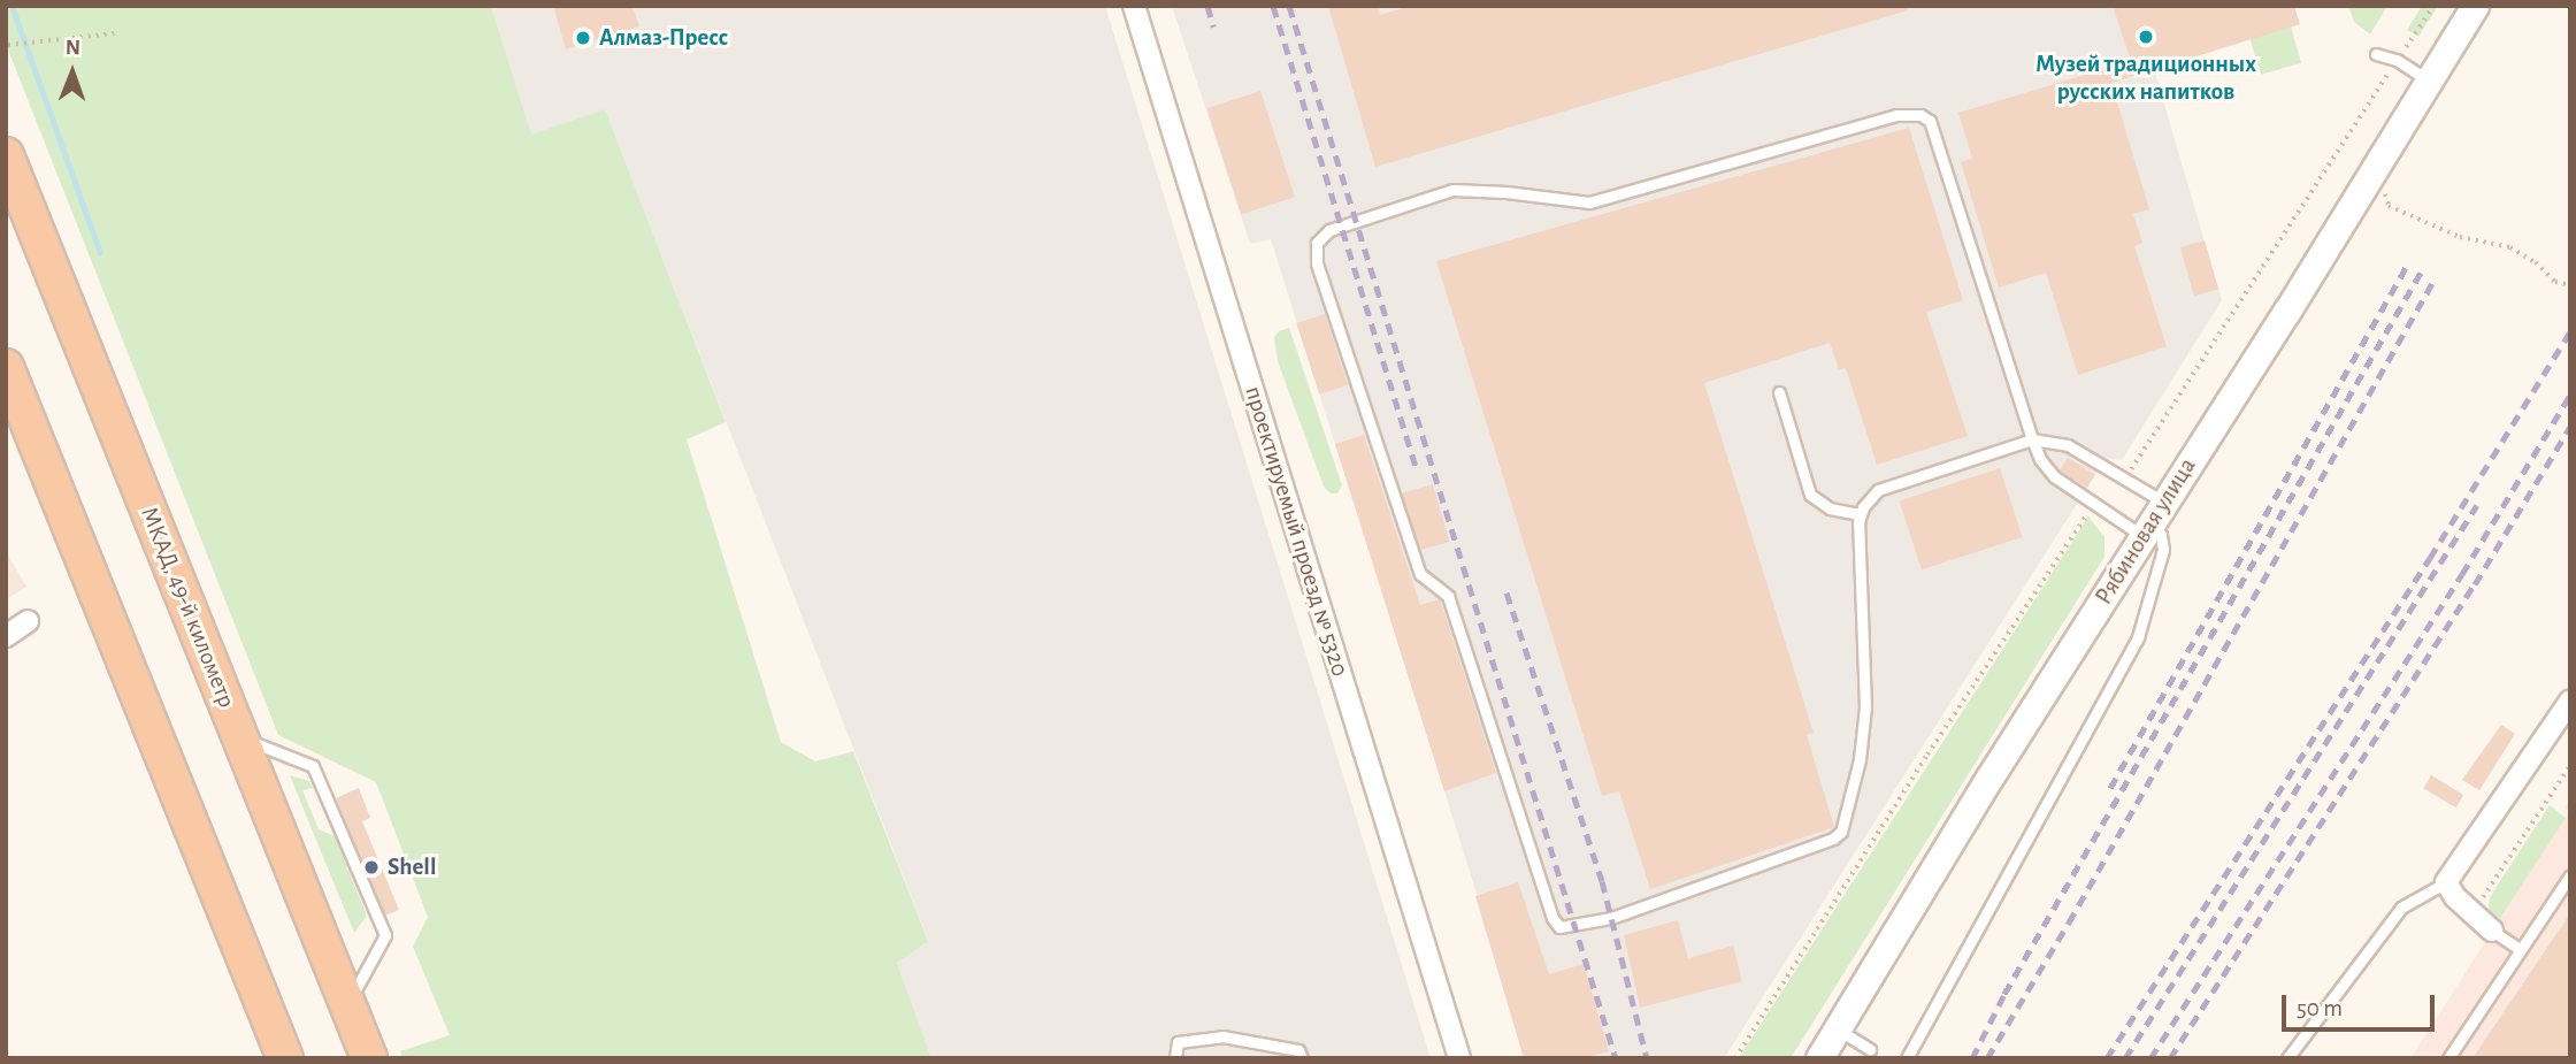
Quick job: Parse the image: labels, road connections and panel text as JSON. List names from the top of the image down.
{
  "streets": {
    "highway": ["МКАД, 49-й километр"],
    "street": ["проектируемый проезд № 5320", "Рябиновая улица"]
  },
  "places": ["Музей традиционных русских напитков", "Алмаз-Пресс", "Shell"],
  "scale_bar": "50 m",
  "north": "top"
}
